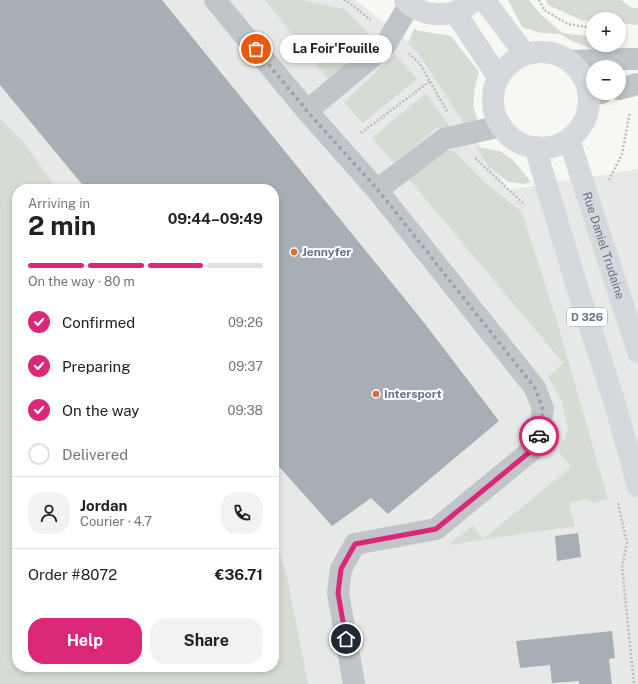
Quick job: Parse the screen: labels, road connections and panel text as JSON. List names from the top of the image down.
{
  "streets": {
    "main road": ["Rue Daniel Trudaine", "D 326"]
  },
  "places": ["La Foir'Fouille", "Jennyfer", "Intersport"],
  "page": {
    "map_buttons": ["+", "−"],
    "bubble": "La Foir'Fouille",
    "heading": ["2 min", "Arriving in", "09:44–09:49"],
    "panel": [
      "Jordan",
      "Courier · 4.7",
      "Order #8072",
      "€36.71"
    ],
    "bar": "On the way · 80 m",
    "list": [
      ["Confirmed", "09:26"],
      ["Preparing", "09:37"],
      ["On the way", "09:38"],
      "Delivered"
    ],
    "buttons": ["Help", "Share"]
  }
}
